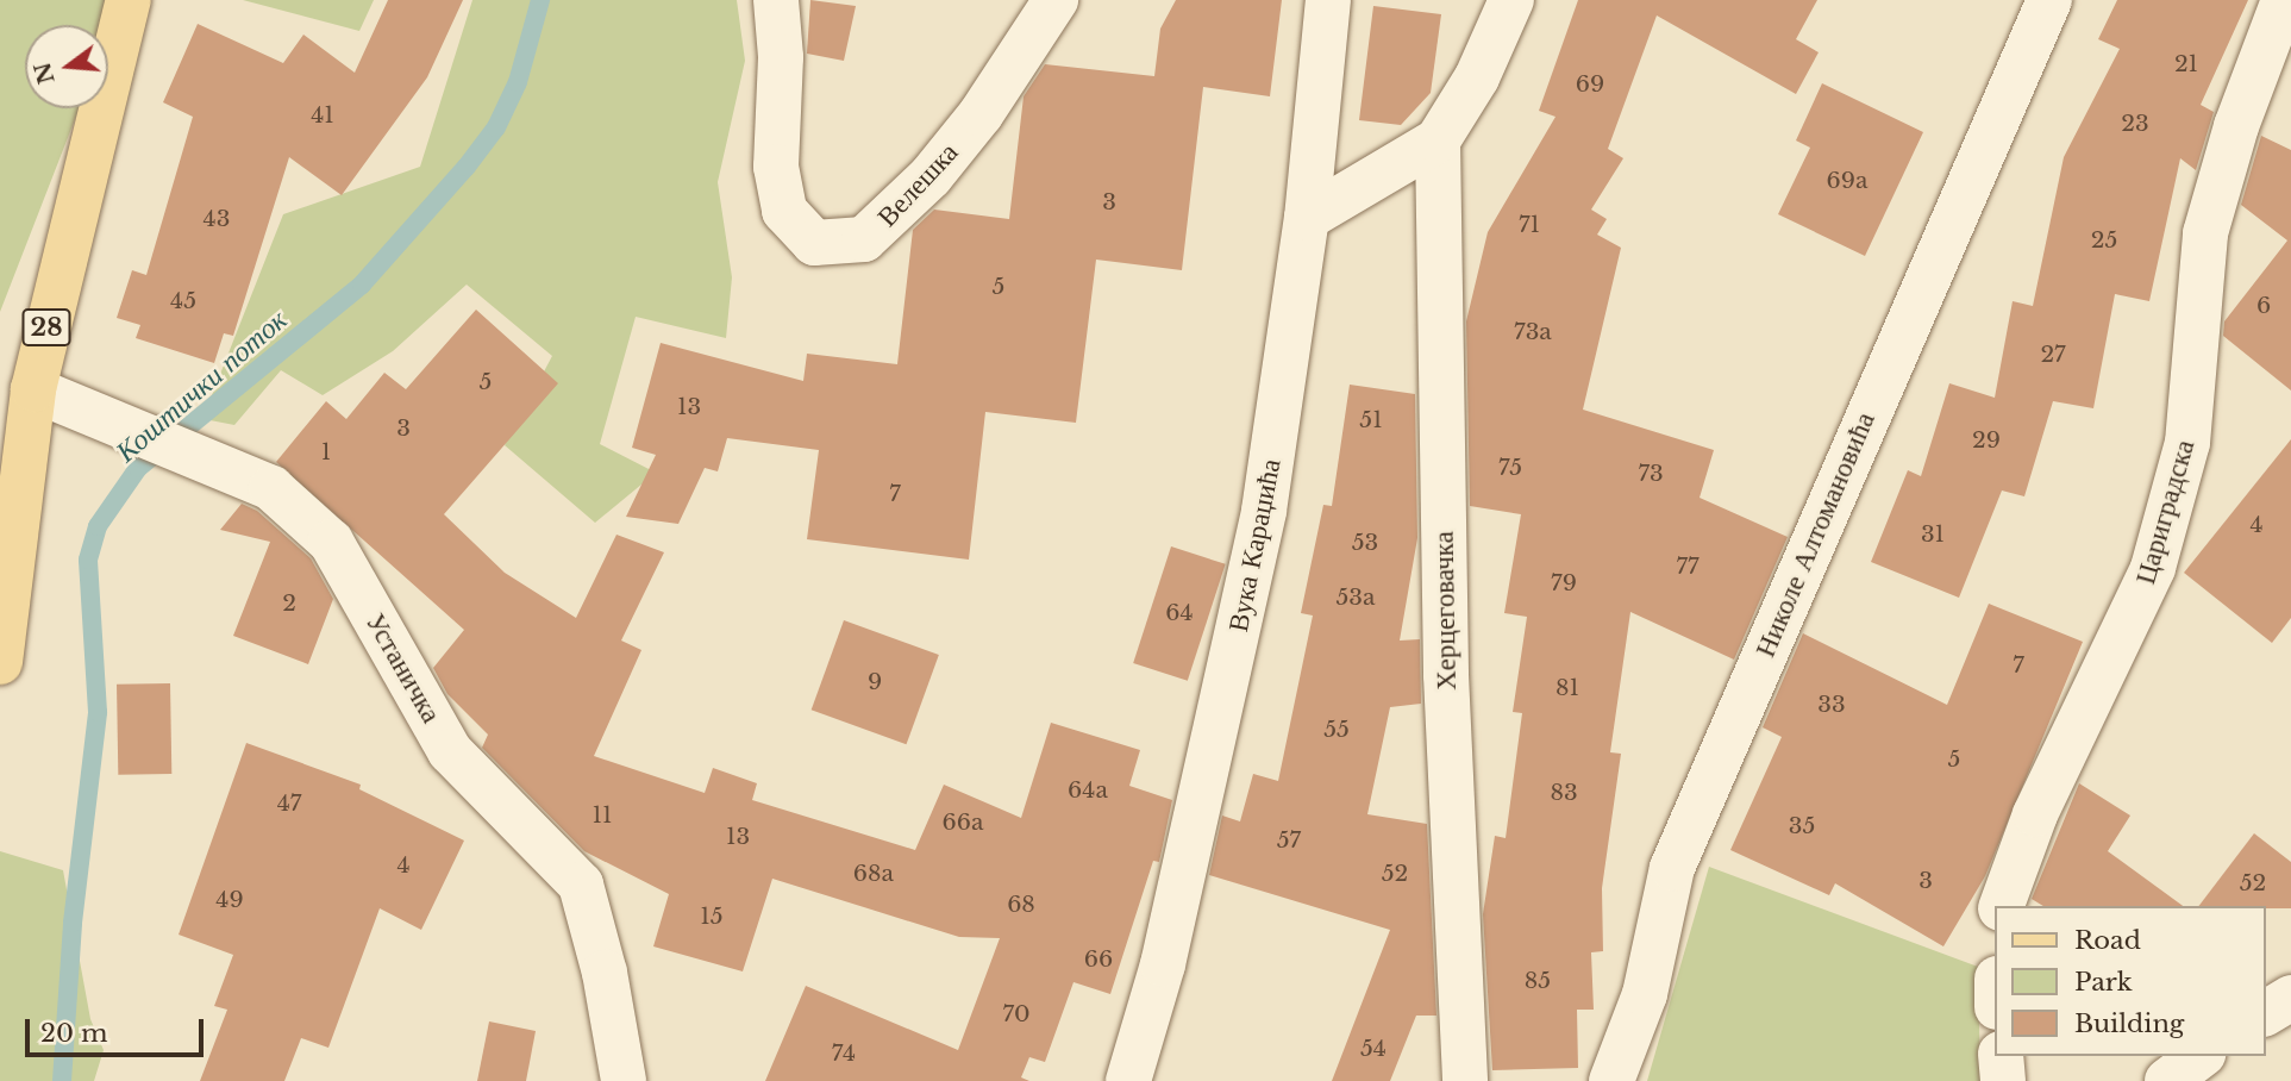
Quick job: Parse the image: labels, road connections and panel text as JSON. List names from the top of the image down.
{
  "streets": {
    "main road": ["28"],
    "street": [
      "Велешка",
      "Цариградска",
      "Николе Алтомановића",
      "Вука Караџића",
      "Херцеговачка",
      "Устаничка"
    ]
  },
  "crossings": [
    ["28", "Устаничка"]
  ],
  "water": ["Коштички поток"],
  "house_numbers": [
    "21",
    "69",
    "41",
    "23",
    "69a",
    "3",
    "43",
    "71",
    "25",
    "5",
    "45",
    "6",
    "73a",
    "27",
    "5",
    "13",
    "51",
    "3",
    "29",
    "1",
    "75",
    "73",
    "7",
    "4",
    "31",
    "53",
    "77",
    "79",
    "53a",
    "2",
    "64",
    "7",
    "9",
    "81",
    "33",
    "55",
    "5",
    "64a",
    "83",
    "47",
    "11",
    "66a",
    "35",
    "13",
    "57",
    "4",
    "68a",
    "52",
    "3",
    "52",
    "49",
    "68",
    "15",
    "66",
    "85",
    "70",
    "54",
    "74"
  ],
  "legend": ["Road", "Park", "Building"],
  "scale_bar": "20 m",
  "north": "left"
}
